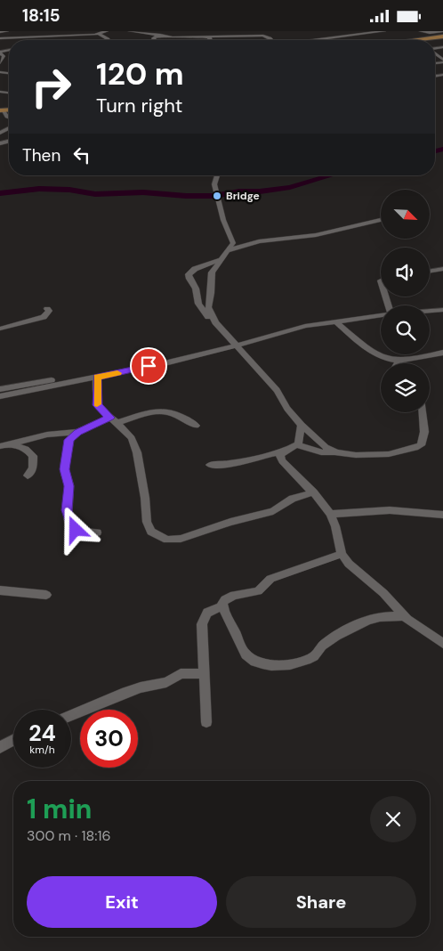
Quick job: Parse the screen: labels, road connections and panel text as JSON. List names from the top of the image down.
{
  "places": ["Bridge"],
  "north": "bottom right",
  "page": {
    "status": "18:15",
    "turn": ["120 m", "Turn right"],
    "then": "Then",
    "speed": "24 km/h",
    "limit": "30",
    "heading": ["1 min", "300 m · 18:16"],
    "buttons": ["Exit", "Share"]
  }
}
